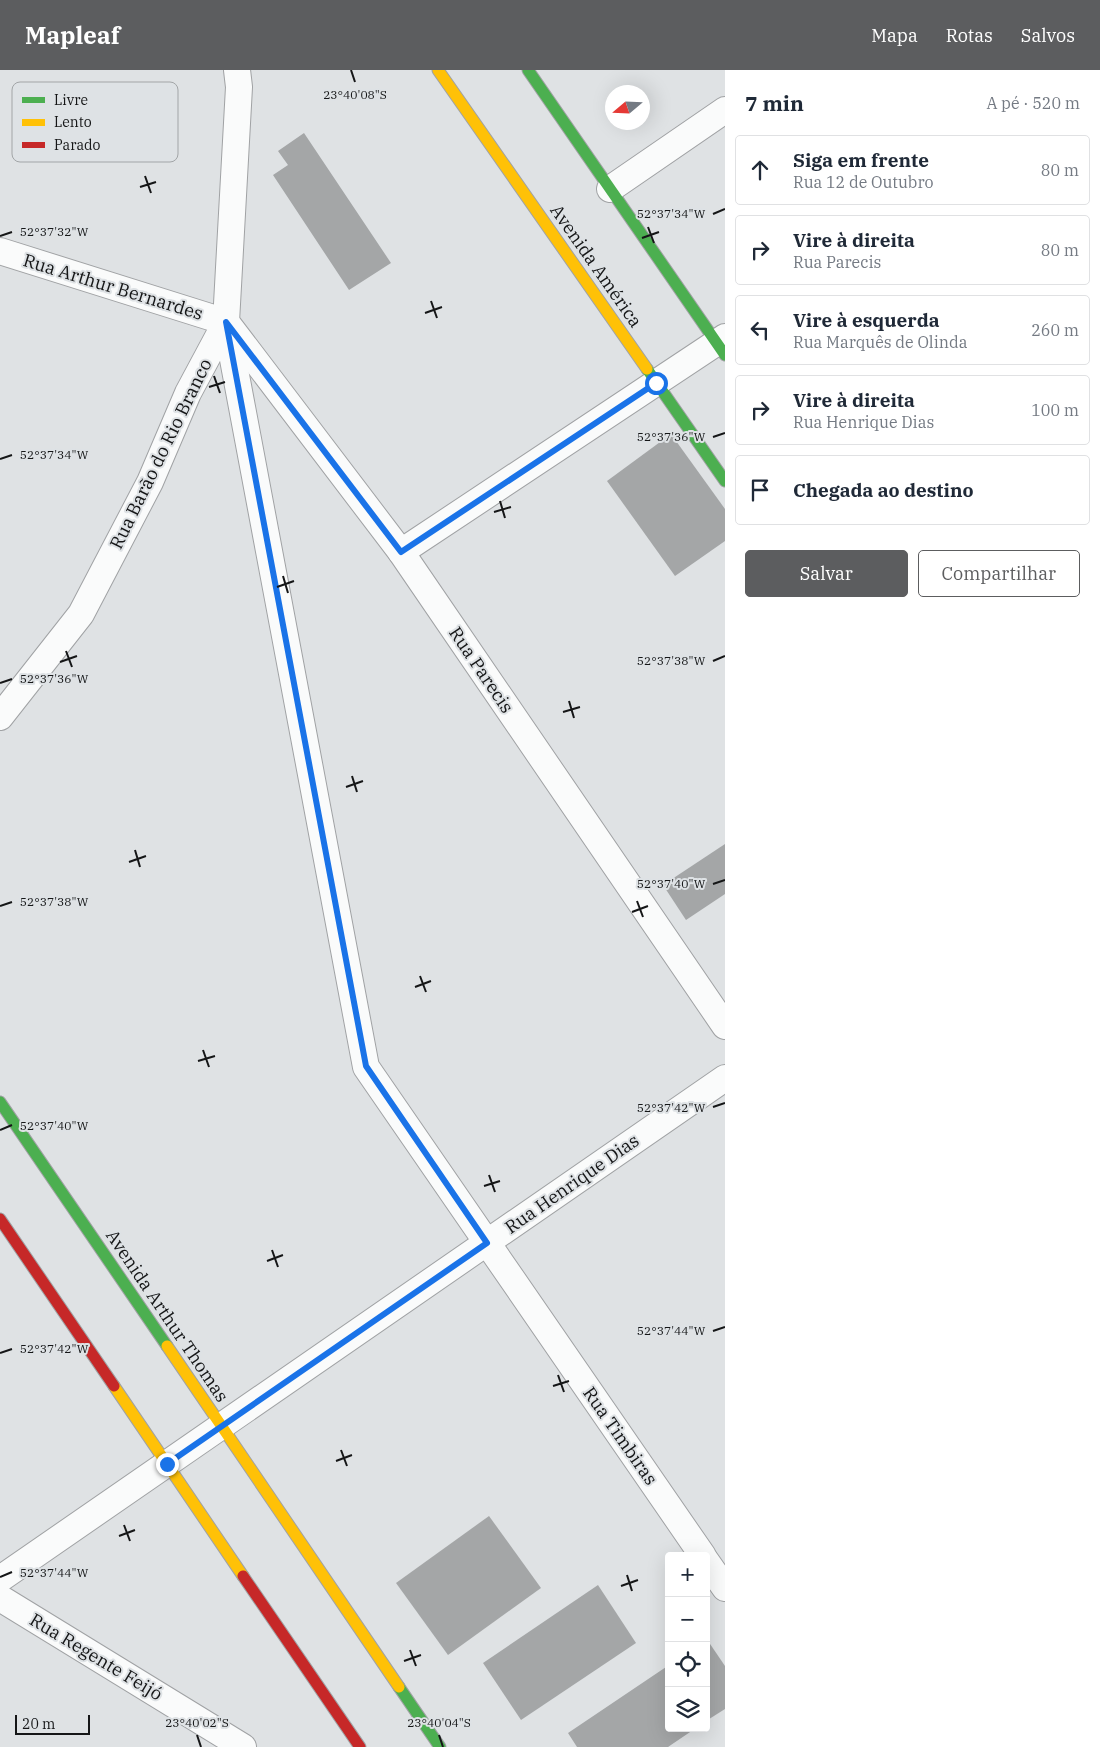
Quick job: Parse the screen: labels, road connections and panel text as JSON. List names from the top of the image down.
{
  "streets": {
    "main road": ["Avenida América", "Avenida Arthur Thomas"],
    "street": [
      "Rua Arthur Bernardes",
      "Rua Barão do Rio Branco",
      "Rua Parecis",
      "Rua Henrique Dias",
      "Rua Timbiras",
      "Rua Regente Feijó"
    ]
  },
  "crossings": [
    ["Rua Arthur Bernardes", "Rua Barão do Rio Branco"],
    ["Rua Arthur Bernardes", "Rua Parecis"],
    ["Rua Arthur Bernardes", "Rua Timbiras"],
    ["Rua Barão do Rio Branco", "Rua Parecis"],
    ["Rua Barão do Rio Branco", "Rua Timbiras"],
    ["Rua Parecis", "Rua Timbiras"],
    ["Rua Henrique Dias", "Avenida Arthur Thomas"],
    ["Rua Henrique Dias", "Rua Timbiras"]
  ],
  "legend": ["Livre", "Lento", "Parado"],
  "scale_bar": "20 m",
  "north": "left",
  "page": {
    "header": "Mapleaf",
    "nav": ["Mapa", "Rotas", "Salvos"],
    "heading": ["7 min", "A pé · 520 m"],
    "list": [
      ["Siga em frente", "Rua 12 de Outubro", "80 m"],
      ["Vire à direita", "Rua Parecis", "80 m"],
      ["Vire à esquerda", "Rua Marquês de Olinda", "260 m"],
      ["Vire à direita", "Rua Henrique Dias", "100 m"],
      "Chegada ao destino"
    ],
    "buttons": ["Salvar", "Compartilhar"],
    "map_buttons": ["+", "−"],
    "scale": "20 m"
  },
  "coordinates": [
    "23°40'08\"S",
    "52°37'34\"W",
    "52°37'32\"W",
    "52°37'36\"W",
    "52°37'38\"W",
    "52°37'40\"W",
    "52°37'42\"W",
    "52°37'44\"W",
    "23°40'02\"S",
    "23°40'04\"S"
  ]
}
